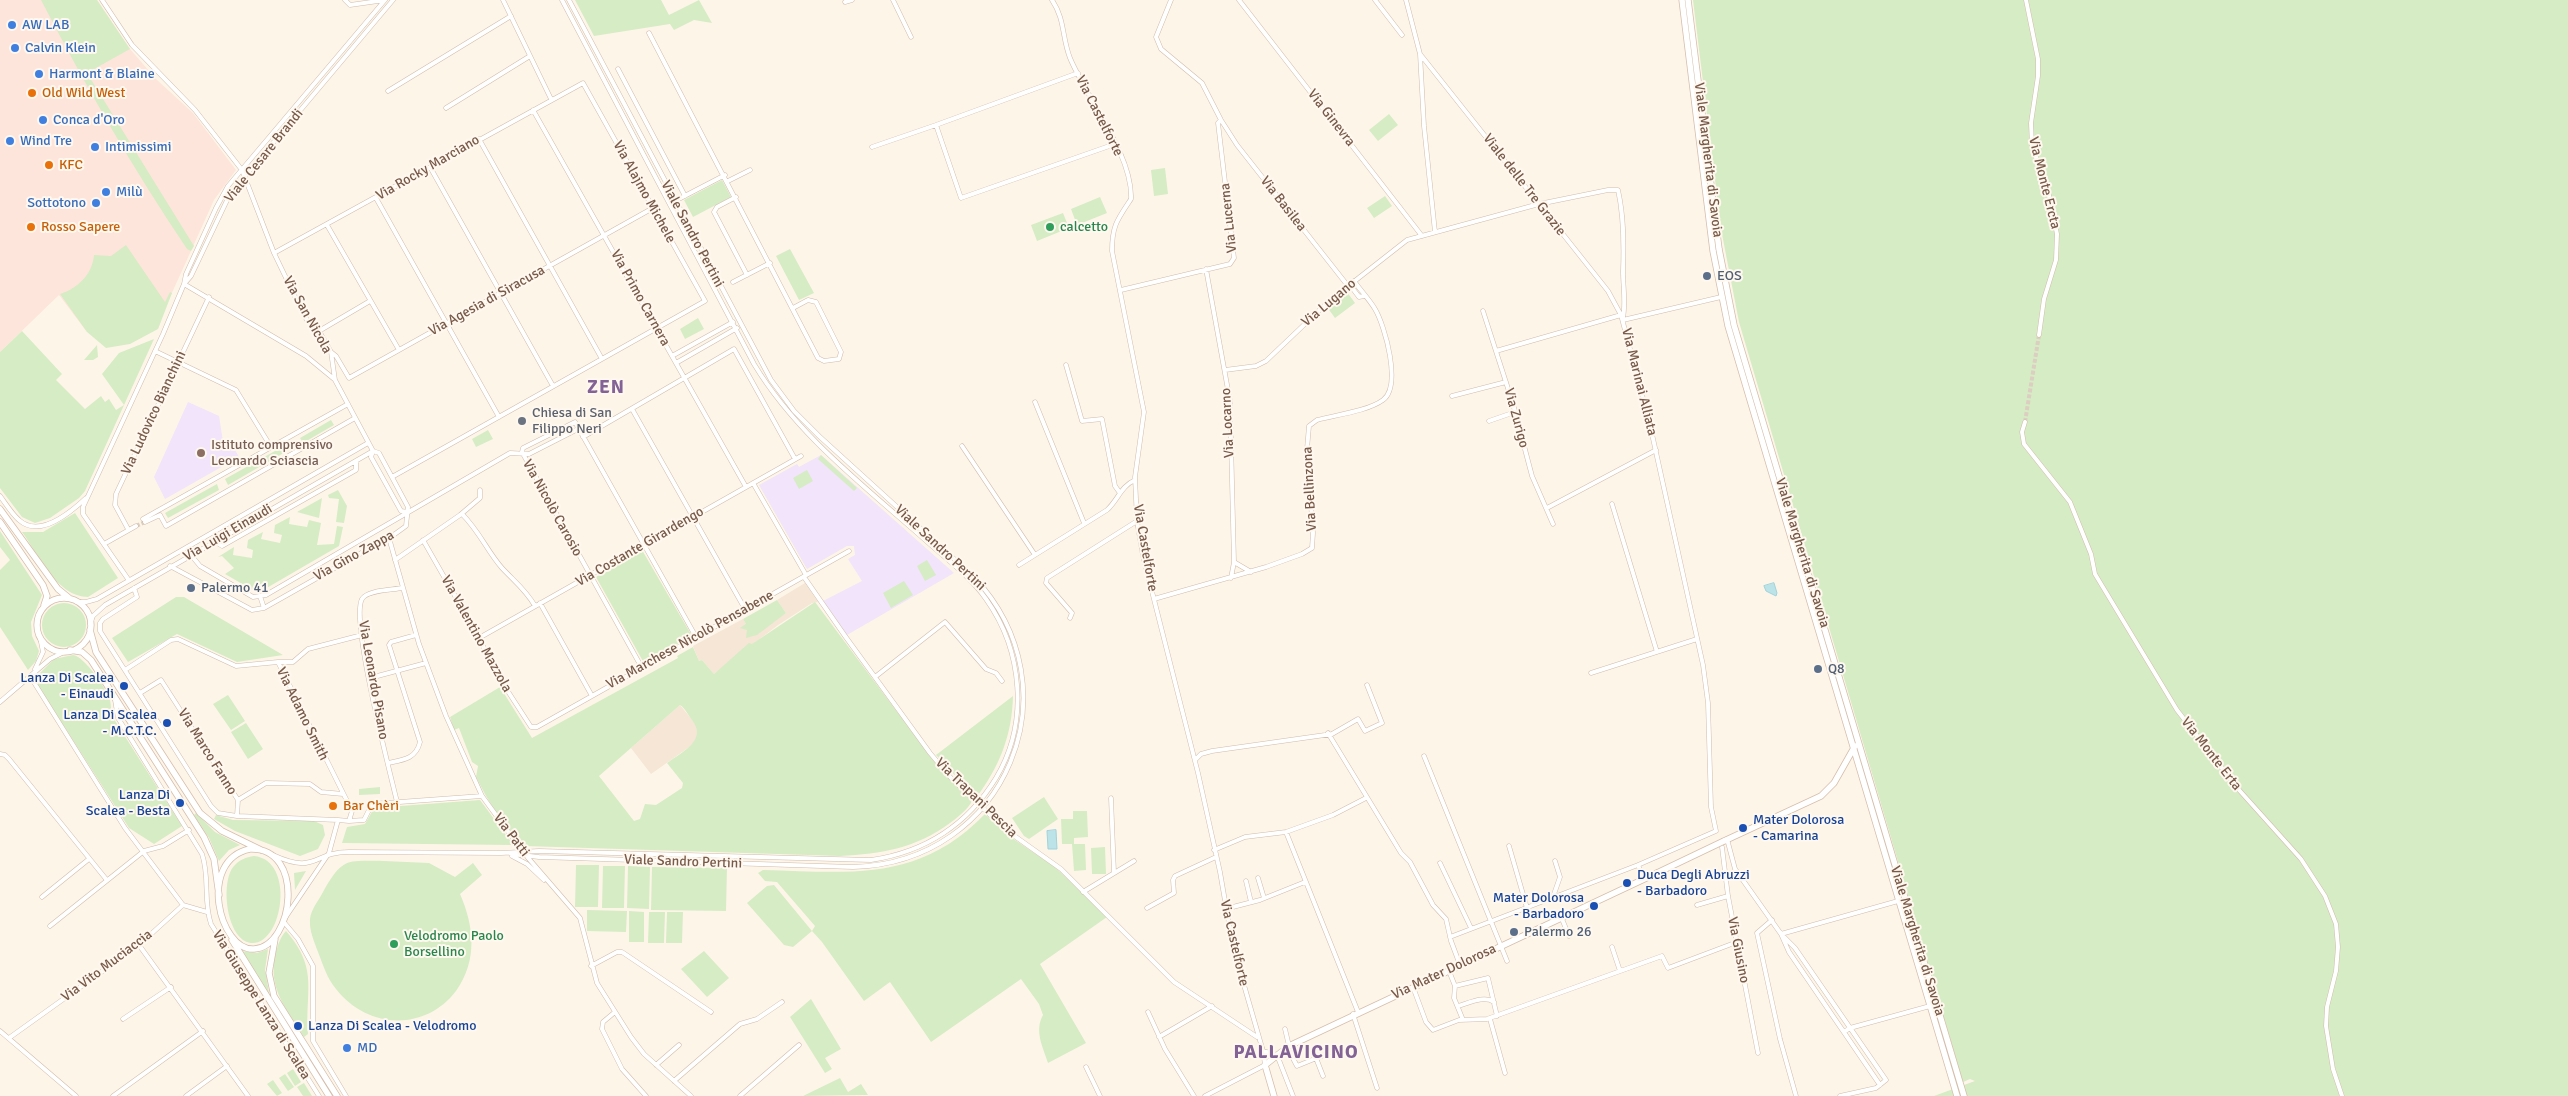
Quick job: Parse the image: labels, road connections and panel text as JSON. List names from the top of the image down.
{
  "streets": {
    "street": [
      "Via Castelforte",
      "Via Ginevra",
      "Viale Cesare Brandi",
      "Viale Margherita di Savoia",
      "Via Rocky Marciano",
      "Via Monte Ercta",
      "Viale delle Tre Grazie",
      "Via Alajmo Michele",
      "Via Basilea",
      "Via Lucerna",
      "Viale Sandro Pertini",
      "Via Primo Carnera",
      "Via Agesia di Siracusa",
      "Via Lugano",
      "Via San Nicola",
      "Via Marinai Alliata",
      "Via Ludovico Bianchini",
      "Via Zurigo",
      "Via Locarno",
      "Via Bellinzona",
      "Via Nicolò Carosio",
      "Via Luigi Einaudi",
      "Via Costante Girardengo",
      "Via Gino Zappa",
      "Via Valentino Mazzola",
      "Via Marchese Nicolò Pensabene",
      "Via Leonardo Pisano",
      "Via Adamo Smith",
      "Via Marco Fanno",
      "Via Monte Erta",
      "Via Trapani Pescia",
      "Via Patti",
      "Via Giusino",
      "Via Vito Muciaccia",
      "Via Mater Dolorosa",
      "Via Giuseppe Lanza di Scalea"
    ]
  },
  "crossings": [
    ["Via Castelforte", "Via Lucerna"],
    ["Via Castelforte", "Via Bellinzona"],
    ["Via Castelforte", "Via Trapani Pescia"],
    ["Via Castelforte", "Via Mater Dolorosa"],
    ["Via Ginevra", "Via Lugano"],
    ["Viale Cesare Brandi", "Via San Nicola"],
    ["Viale Cesare Brandi", "Via Ludovico Bianchini"],
    ["Viale Margherita di Savoia", "Via Mater Dolorosa"],
    ["Via Rocky Marciano", "Via Alajmo Michele"],
    ["Via Rocky Marciano", "Via Primo Carnera"],
    ["Via Rocky Marciano", "Via San Nicola"],
    ["Viale delle Tre Grazie", "Via Marinai Alliata"],
    ["Via Alajmo Michele", "Via Primo Carnera"],
    ["Via Alajmo Michele", "Via Agesia di Siracusa"],
    ["Via Basilea", "Via Lucerna"],
    ["Via Basilea", "Via Lugano"],
    ["Via Basilea", "Via Bellinzona"],
    ["Via Lucerna", "Via Locarno"],
    ["Viale Sandro Pertini", "Via Trapani Pescia"],
    ["Viale Sandro Pertini", "Via Patti"],
    ["Via Primo Carnera", "Via Agesia di Siracusa"],
    ["Via Primo Carnera", "Via Costante Girardengo"],
    ["Via Agesia di Siracusa", "Via San Nicola"],
    ["Via Lugano", "Via Marinai Alliata"],
    ["Via Lugano", "Via Locarno"],
    ["Via Lugano", "Via Bellinzona"],
    ["Via San Nicola", "Via Luigi Einaudi"],
    ["Via San Nicola", "Via Gino Zappa"],
    ["Via Locarno", "Via Bellinzona"],
    ["Via Nicolò Carosio", "Via Costante Girardengo"],
    ["Via Nicolò Carosio", "Via Marchese Nicolò Pensabene"],
    ["Via Luigi Einaudi", "Via Giuseppe Lanza di Scalea"],
    ["Via Costante Girardengo", "Via Valentino Mazzola"],
    ["Via Costante Girardengo", "Via Trapani Pescia"],
    ["Via Gino Zappa", "Via Patti"],
    ["Via Valentino Mazzola", "Via Marchese Nicolò Pensabene"],
    ["Via Marchese Nicolò Pensabene", "Via Trapani Pescia"],
    ["Via Leonardo Pisano", "Via Patti"],
    ["Via Adamo Smith", "Via Marco Fanno"]
  ],
  "districts": ["ZEN", "PALLAVICINO"],
  "places": [
    "AW LAB",
    "Calvin Klein",
    "Harmont & Blaine",
    "Old Wild West",
    "Conca d'Oro",
    "Wind Tre",
    "Intimissimi",
    "KFC",
    "Milù",
    "Sottotono",
    "Rosso Sapere",
    "calcetto",
    "EOS",
    "Chiesa di San Filippo Neri",
    "Istituto comprensivo Leonardo Sciascia",
    "Palermo 41",
    "Q8",
    "Lanza Di Scalea - Einaudi",
    "Lanza Di Scalea - M.C.T.C.",
    "Lanza Di Scalea - Besta",
    "Bar Chèri",
    "Mater Dolorosa - Camarina",
    "Duca Degli Abruzzi - Barbadoro",
    "Mater Dolorosa - Barbadoro",
    "Palermo 26",
    "Velodromo Paolo Borsellino",
    "Lanza Di Scalea - Velodromo",
    "MD"
  ]
}
